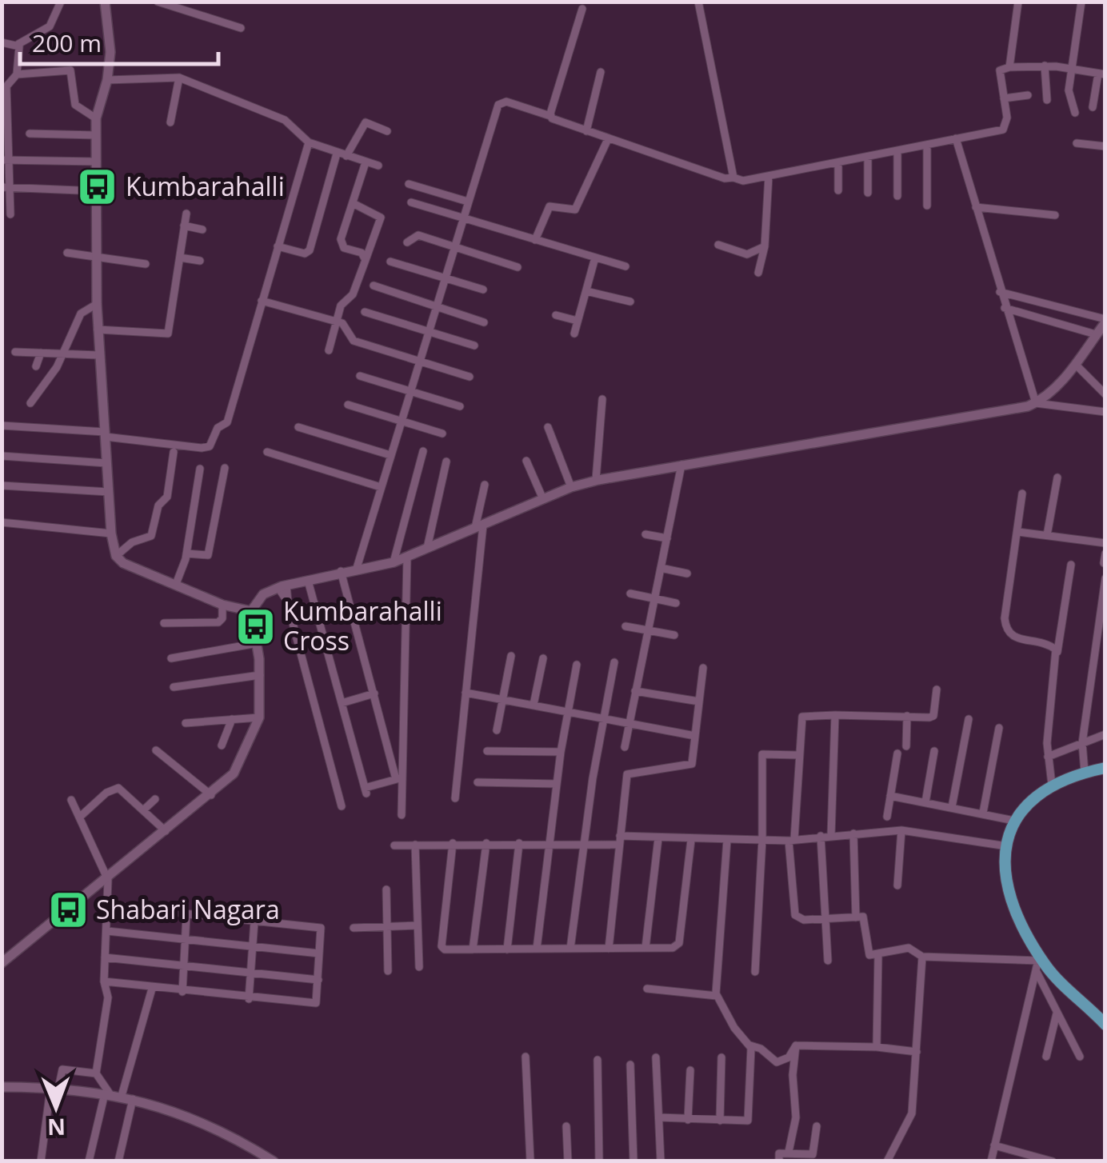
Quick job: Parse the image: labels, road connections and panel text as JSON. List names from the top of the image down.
{
  "places": {
    "bus stop": ["Kumbarahalli", "Kumbarahalli Cross", "Shabari Nagara"]
  },
  "scale_bar": "200 m",
  "north": "bottom"
}
